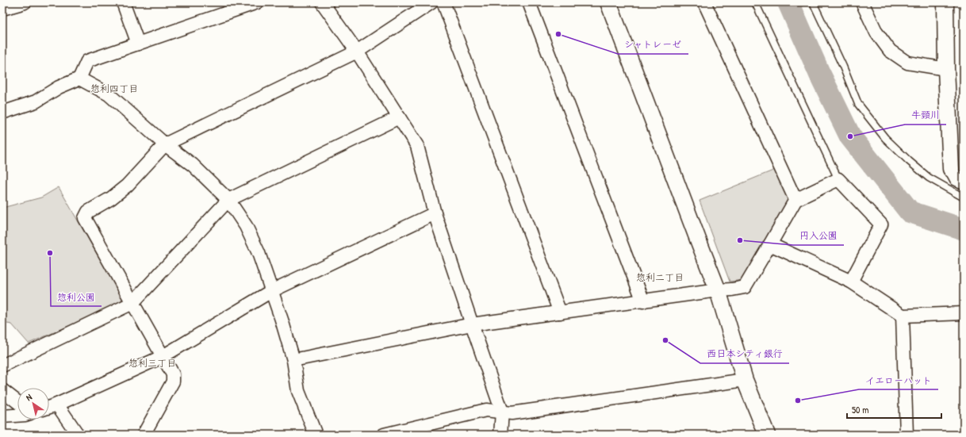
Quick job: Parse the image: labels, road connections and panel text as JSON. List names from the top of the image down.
{
  "districts": ["惣利四丁目", "惣利二丁目", "惣利三丁目"],
  "places": [
    "シャトレーゼ",
    "牛頸川",
    "円入公園",
    "惣利公園",
    "西日本シティ銀行",
    "イエローハット"
  ],
  "scale_bar": "50 m",
  "north": "top left"
}
